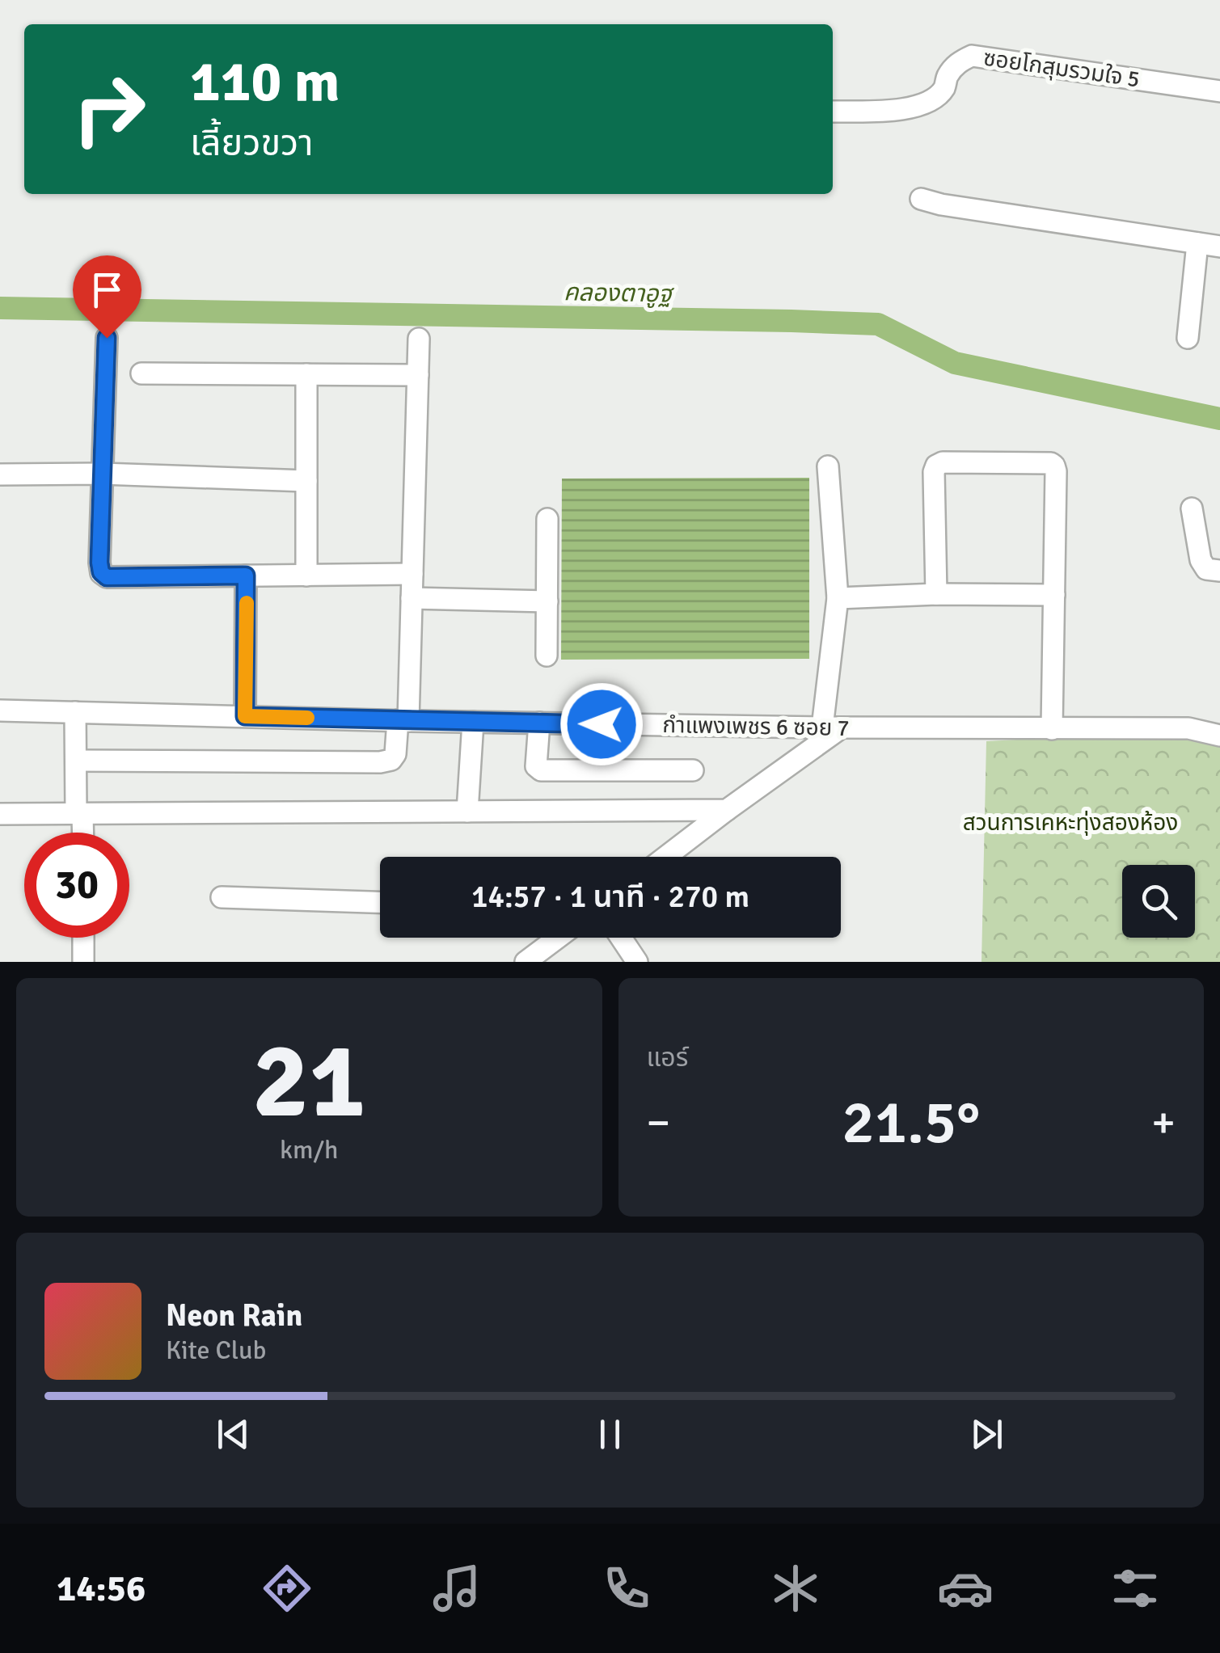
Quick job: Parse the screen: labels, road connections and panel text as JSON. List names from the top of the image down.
{
  "streets": {
    "street": ["ซอยโกสุมรวมใจ 5", "กำแพงเพชร 6 ซอย 7"]
  },
  "water": ["คลองตาอูฐ"],
  "parks": ["สวนการเคหะทุ่งสองห้อง"],
  "page": {
    "turn": ["110 m", "เลี้ยวขวา"],
    "limit": "30",
    "trip": "14:57 · 1 นาที · 270 m",
    "tile": [
      ["21", "km/h"],
      "แอร์"
    ],
    "heat": ["−", "21.5°", "+"],
    "song": ["Neon Rain", "Kite Club"],
    "tabs": "14:56"
  }
}
